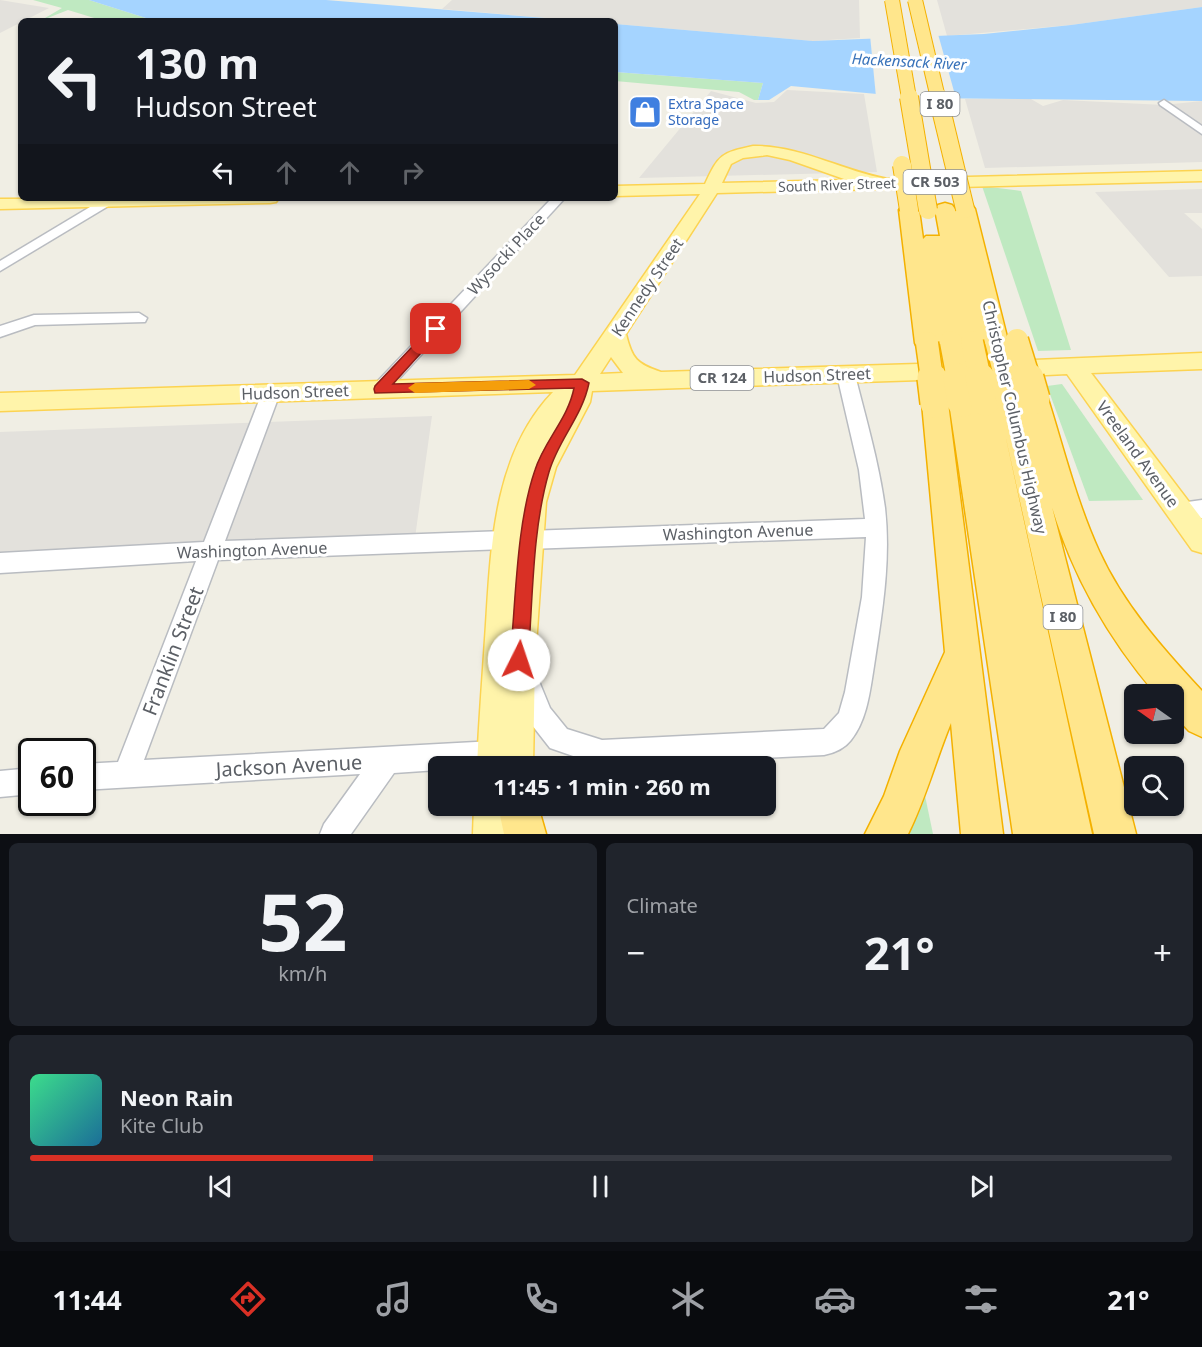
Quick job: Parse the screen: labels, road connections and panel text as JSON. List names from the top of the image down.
{
  "streets": {
    "highway": ["I 80", "Christopher Columbus Highway"],
    "main road": [
      "CR 503",
      "South River Street",
      "Kennedy Street",
      "Hudson Street",
      "CR 124",
      "Vreeland Avenue"
    ],
    "street": [
      "Wysocki Place",
      "Washington Avenue",
      "Franklin Street",
      "Jackson Avenue"
    ]
  },
  "crossings": [
    ["South River Street", "Kennedy Street"],
    ["Wysocki Place", "Hudson Street"],
    ["Kennedy Street", "Hudson Street"],
    ["Hudson Street", "Vreeland Avenue"],
    ["Hudson Street", "Franklin Street"],
    ["Washington Avenue", "Franklin Street"],
    ["Franklin Street", "Jackson Avenue"]
  ],
  "water": ["Hackensack River"],
  "places": {
    "shop": ["Extra Space Storage"]
  },
  "north": "left",
  "page": {
    "turn": ["130 m", "Hudson Street"],
    "limit": "60",
    "trip": "11:45 · 1 min · 260 m",
    "tile": [
      ["52", "km/h"],
      "Climate"
    ],
    "heat": ["−", "21°", "+"],
    "song": ["Neon Rain", "Kite Club"],
    "tabs": ["11:44", "21°"]
  }
}
